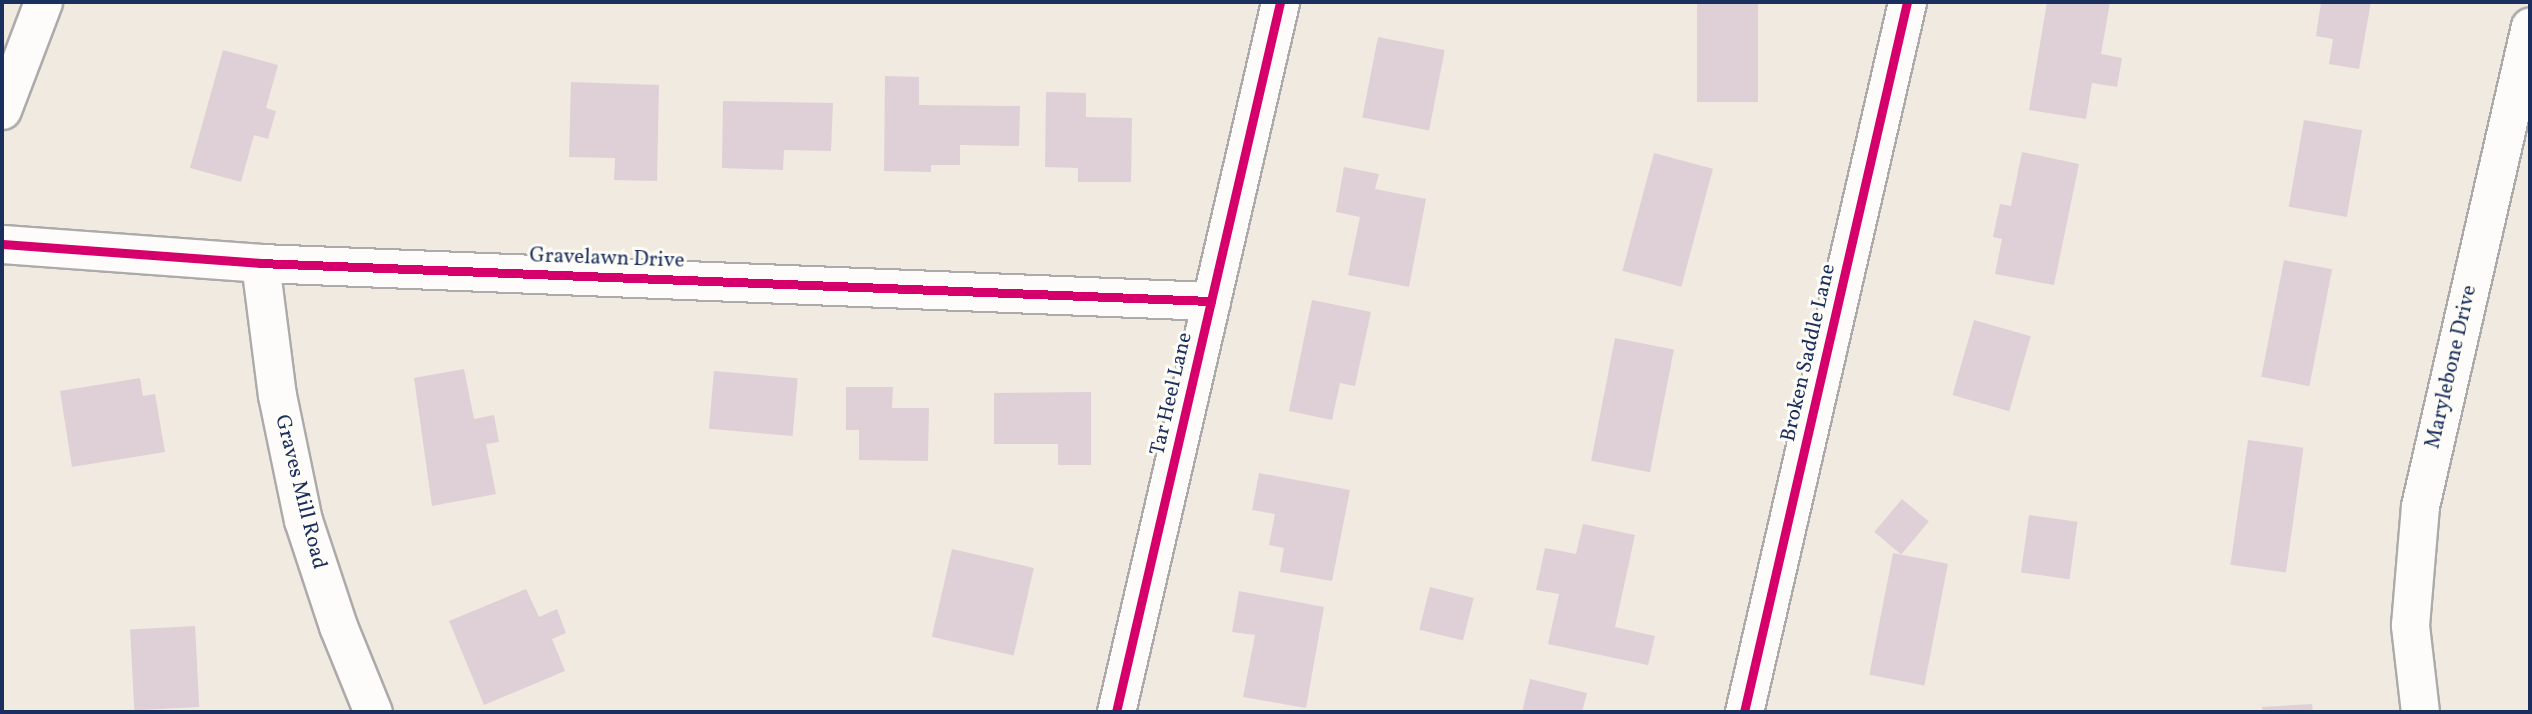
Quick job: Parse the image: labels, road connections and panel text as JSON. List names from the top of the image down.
{
  "streets": {
    "street": [
      "Gravelawn Drive",
      "Broken Saddle Lane",
      "Marylebone Drive",
      "Tar Heel Lane",
      "Graves Mill Road"
    ]
  },
  "crossings": [
    ["Gravelawn Drive", "Tar Heel Lane"],
    ["Gravelawn Drive", "Graves Mill Road"]
  ]
}
